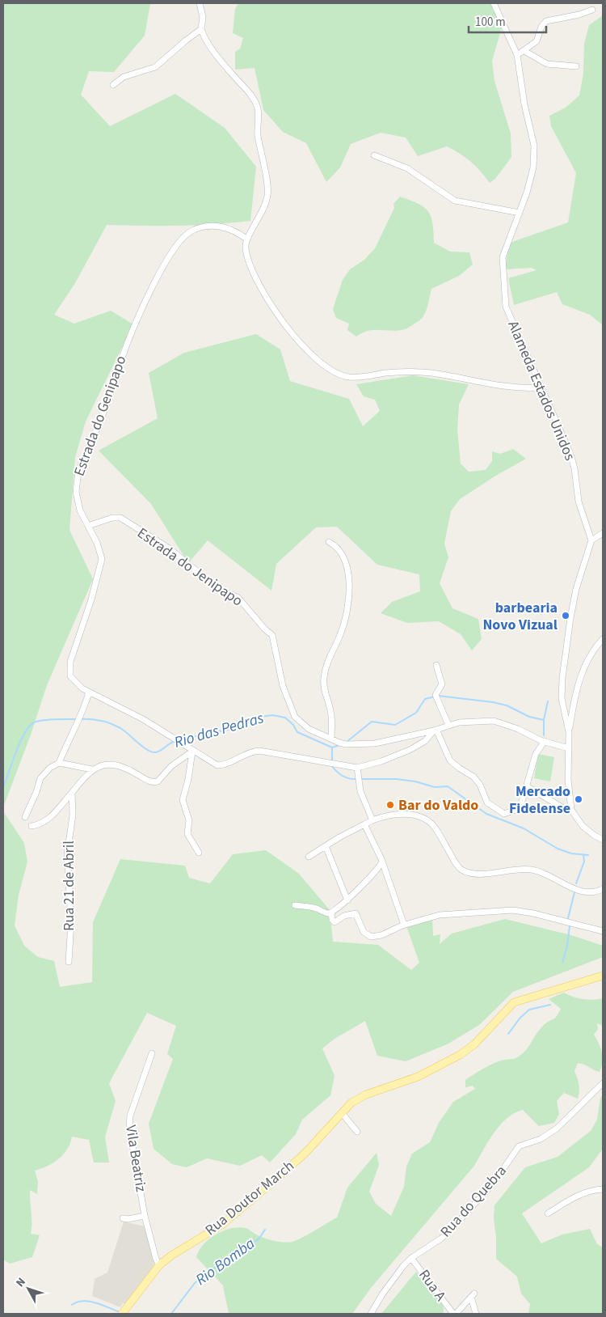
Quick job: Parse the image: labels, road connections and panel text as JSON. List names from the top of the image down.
{
  "streets": {
    "main road": ["Rua Doutor March"],
    "street": [
      "Alameda Estados Unidos",
      "Estrada do Genipapo",
      "Estrada do Jenipapo",
      "Rua 21 de Abril",
      "Vila Beatriz",
      "Rua do Quebra",
      "Rua A"
    ]
  },
  "crossings": [
    ["Estrada do Genipapo", "Estrada do Jenipapo"],
    ["Vila Beatriz", "Rua Doutor March"],
    ["Rua do Quebra", "Rua A"]
  ],
  "water": ["Rio das Pedras", "Rio Bomba"],
  "places": ["barbearia Novo Vizual", "Mercado Fidelense", "Bar do Valdo"],
  "scale_bar": "100 m",
  "north": "top left"
}
